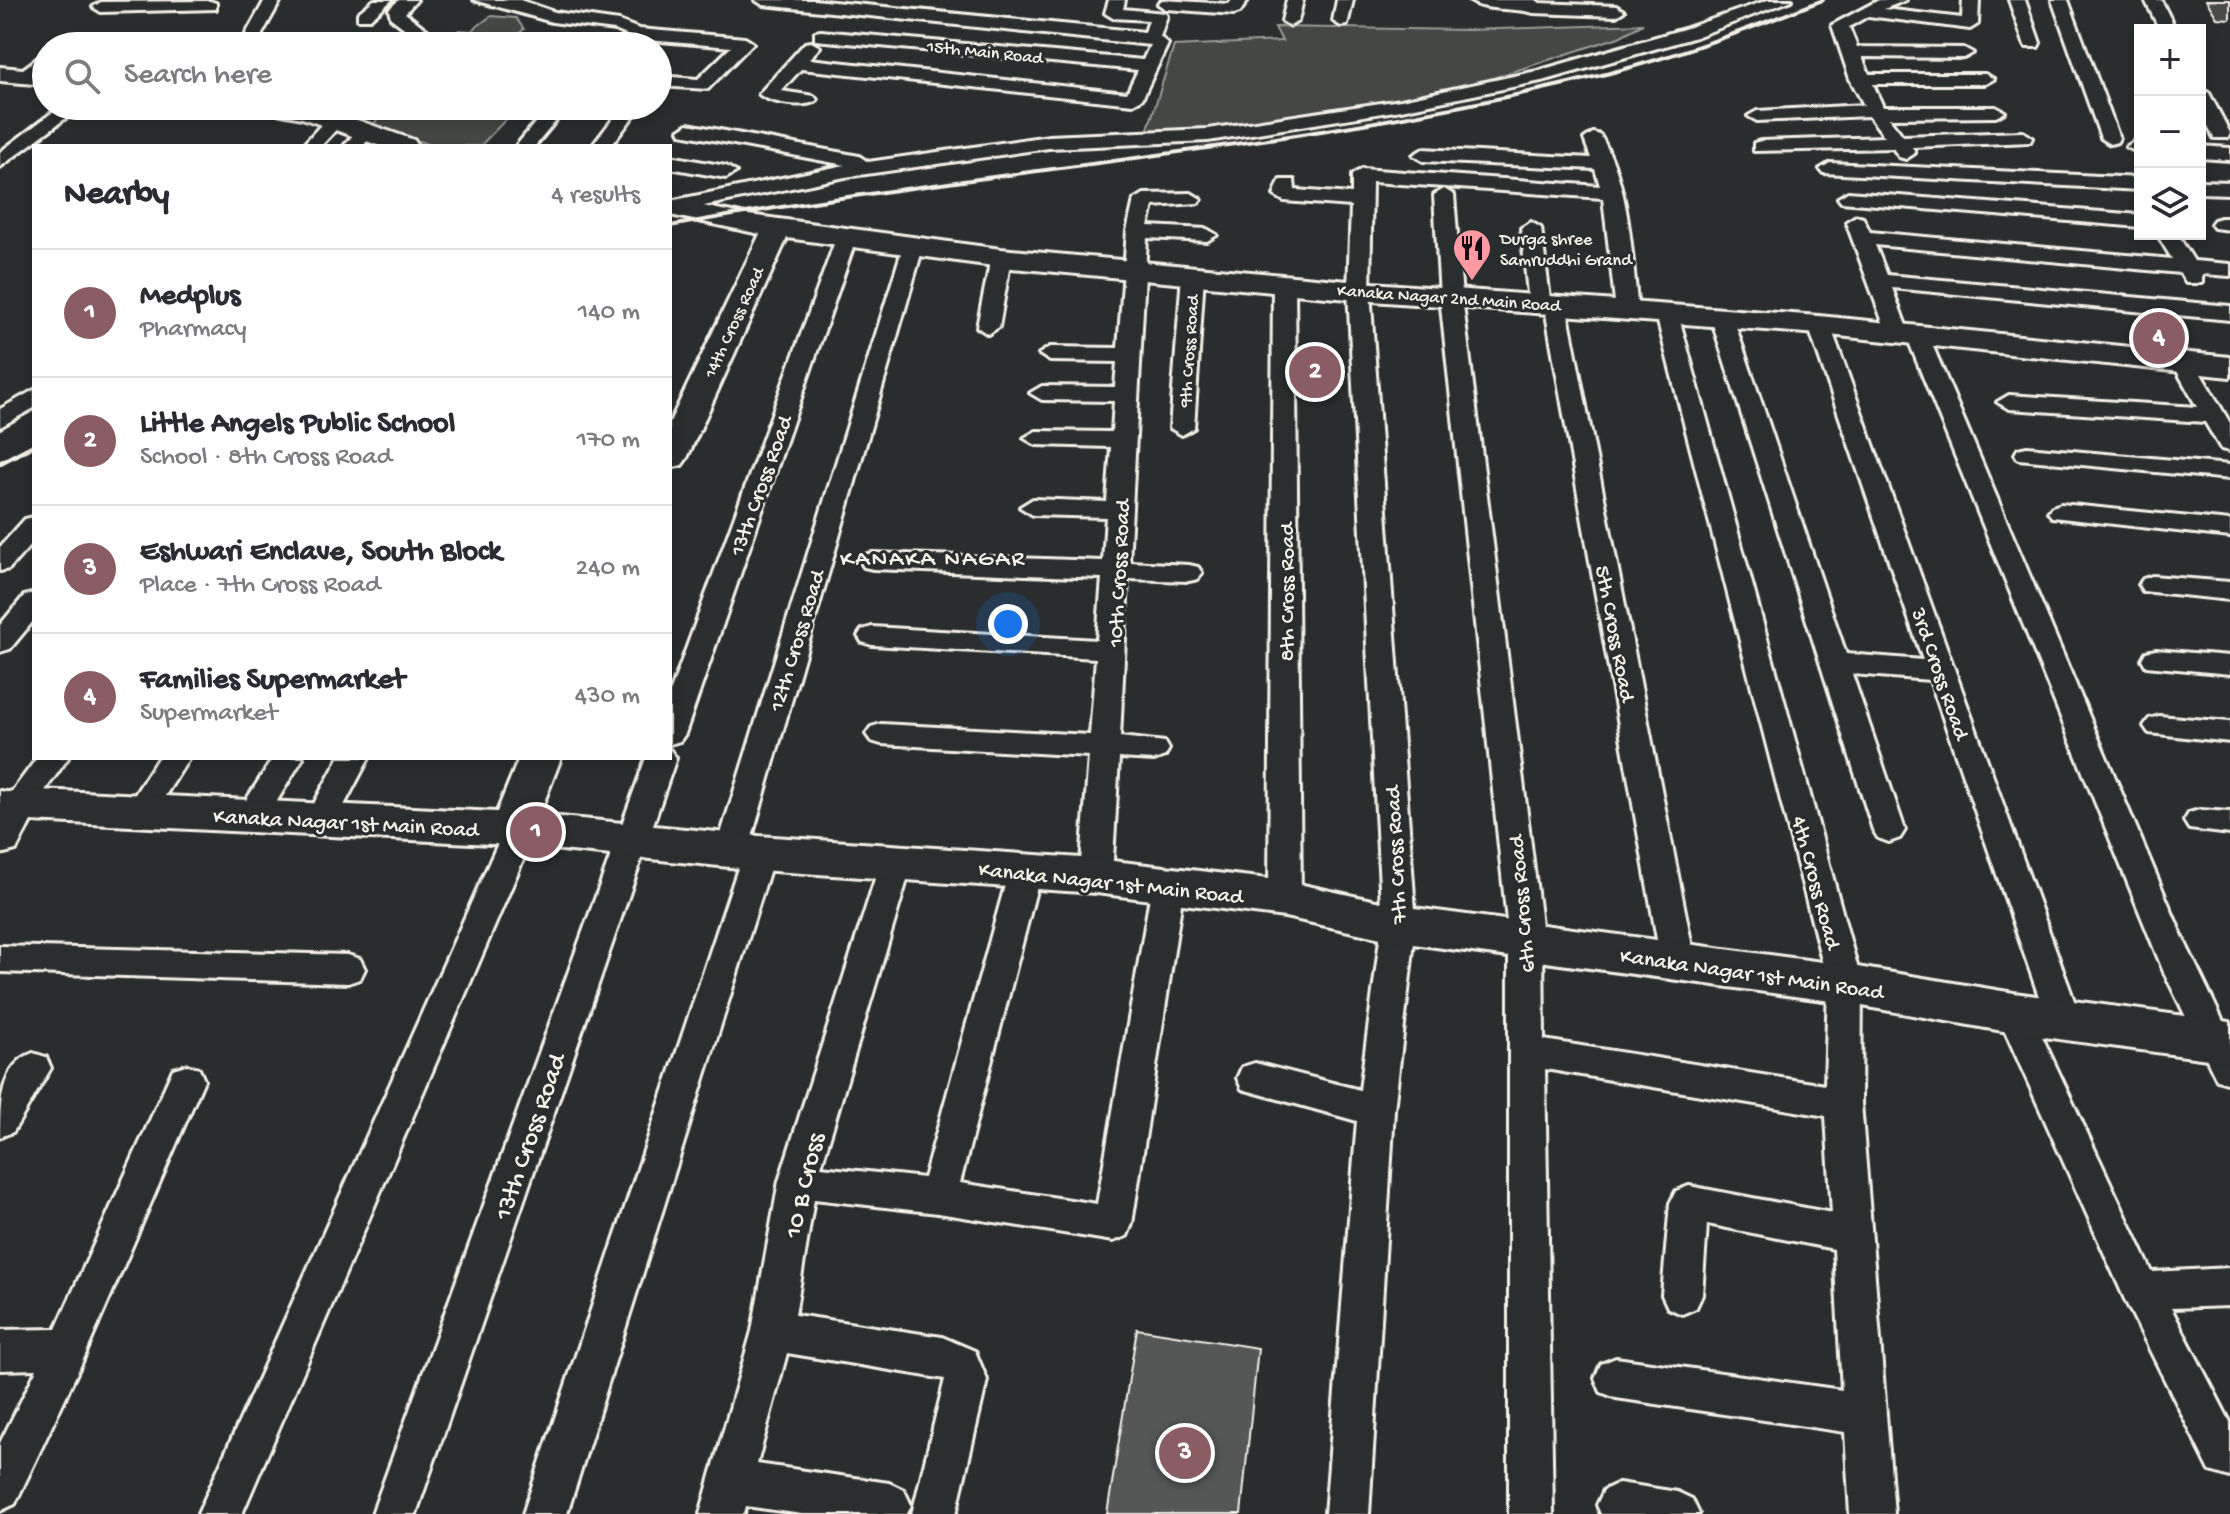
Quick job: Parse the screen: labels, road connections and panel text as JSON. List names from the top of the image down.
{
  "streets": {
    "street": [
      "15th Main Road",
      "Kanaka Nagar 2nd Main Road",
      "14th Cross Road",
      "9th Cross Road",
      "13th Cross Road",
      "10th Cross Road",
      "8th Cross Road",
      "5th Cross Road",
      "12th Cross Road",
      "3rd Cross Road",
      "Kanaka Nagar 1st Main Road",
      "7th Cross Road",
      "4th Cross Road",
      "6th Cross Road",
      "10 B Cross"
    ]
  },
  "crossings": [
    ["Kanaka Nagar 2nd Main Road", "14th Cross Road"],
    ["Kanaka Nagar 2nd Main Road", "9th Cross Road"],
    ["Kanaka Nagar 2nd Main Road", "13th Cross Road"],
    ["Kanaka Nagar 2nd Main Road", "10th Cross Road"],
    ["Kanaka Nagar 2nd Main Road", "8th Cross Road"],
    ["Kanaka Nagar 2nd Main Road", "5th Cross Road"],
    ["Kanaka Nagar 2nd Main Road", "12th Cross Road"],
    ["Kanaka Nagar 2nd Main Road", "3rd Cross Road"],
    ["Kanaka Nagar 2nd Main Road", "7th Cross Road"],
    ["Kanaka Nagar 2nd Main Road", "4th Cross Road"],
    ["Kanaka Nagar 2nd Main Road", "6th Cross Road"],
    ["13th Cross Road", "Kanaka Nagar 1st Main Road"],
    ["10th Cross Road", "Kanaka Nagar 1st Main Road"],
    ["8th Cross Road", "Kanaka Nagar 1st Main Road"],
    ["5th Cross Road", "Kanaka Nagar 1st Main Road"],
    ["12th Cross Road", "Kanaka Nagar 1st Main Road"],
    ["3rd Cross Road", "Kanaka Nagar 1st Main Road"],
    ["Kanaka Nagar 1st Main Road", "7th Cross Road"],
    ["Kanaka Nagar 1st Main Road", "4th Cross Road"],
    ["Kanaka Nagar 1st Main Road", "6th Cross Road"],
    ["Kanaka Nagar 1st Main Road", "10 B Cross"]
  ],
  "districts": ["KANAKA NAGAR"],
  "places": {
    "restaurant": ["Durga shree Samruddhi Grand"]
  },
  "page": {
    "map_buttons": ["+", "−"],
    "search": "Search here",
    "heading": ["Nearby", "4 results"],
    "list": [
      {
        "mark": "1",
        "name": "Medplus",
        "note": "Pharmacy",
        "value": "140 m"
      },
      {
        "mark": "2",
        "name": "Little Angels Public School",
        "note": "School · 8th Cross Road",
        "value": "170 m"
      },
      {
        "mark": "3",
        "name": "Eshwari Enclave, South Block",
        "note": "Place · 7th Cross Road",
        "value": "240 m"
      },
      {
        "mark": "4",
        "name": "Families Supermarket",
        "note": "Supermarket",
        "value": "430 m"
      }
    ],
    "pins": [
      "4",
      "2",
      "1",
      "3"
    ]
  }
}
